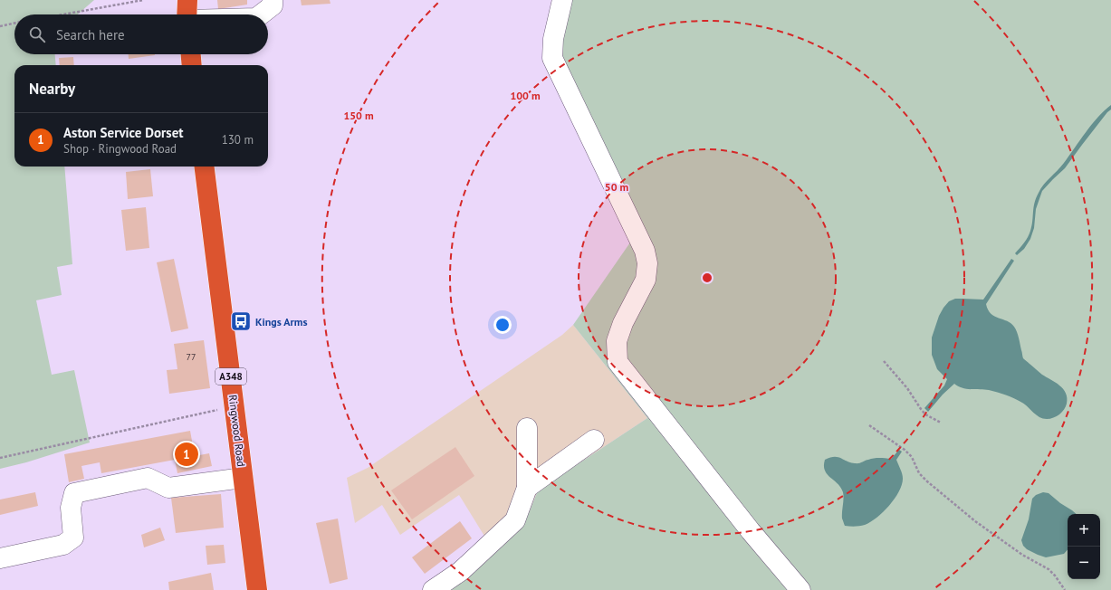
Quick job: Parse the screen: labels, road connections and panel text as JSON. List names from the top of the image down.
{
  "streets": {
    "highway": ["A348", "Ringwood Road"]
  },
  "places": {
    "bus stop": ["Kings Arms"]
  },
  "house_numbers": ["77"],
  "page": {
    "search": "Search here",
    "heading": "Nearby",
    "list": [
      {
        "mark": "1",
        "name": "Aston Service Dorset",
        "note": "Shop · Ringwood Road",
        "value": "130 m"
      }
    ],
    "pins": "1",
    "map_buttons": ["+", "−"]
  },
  "rings": ["100 m", "150 m", "50 m"]
}
